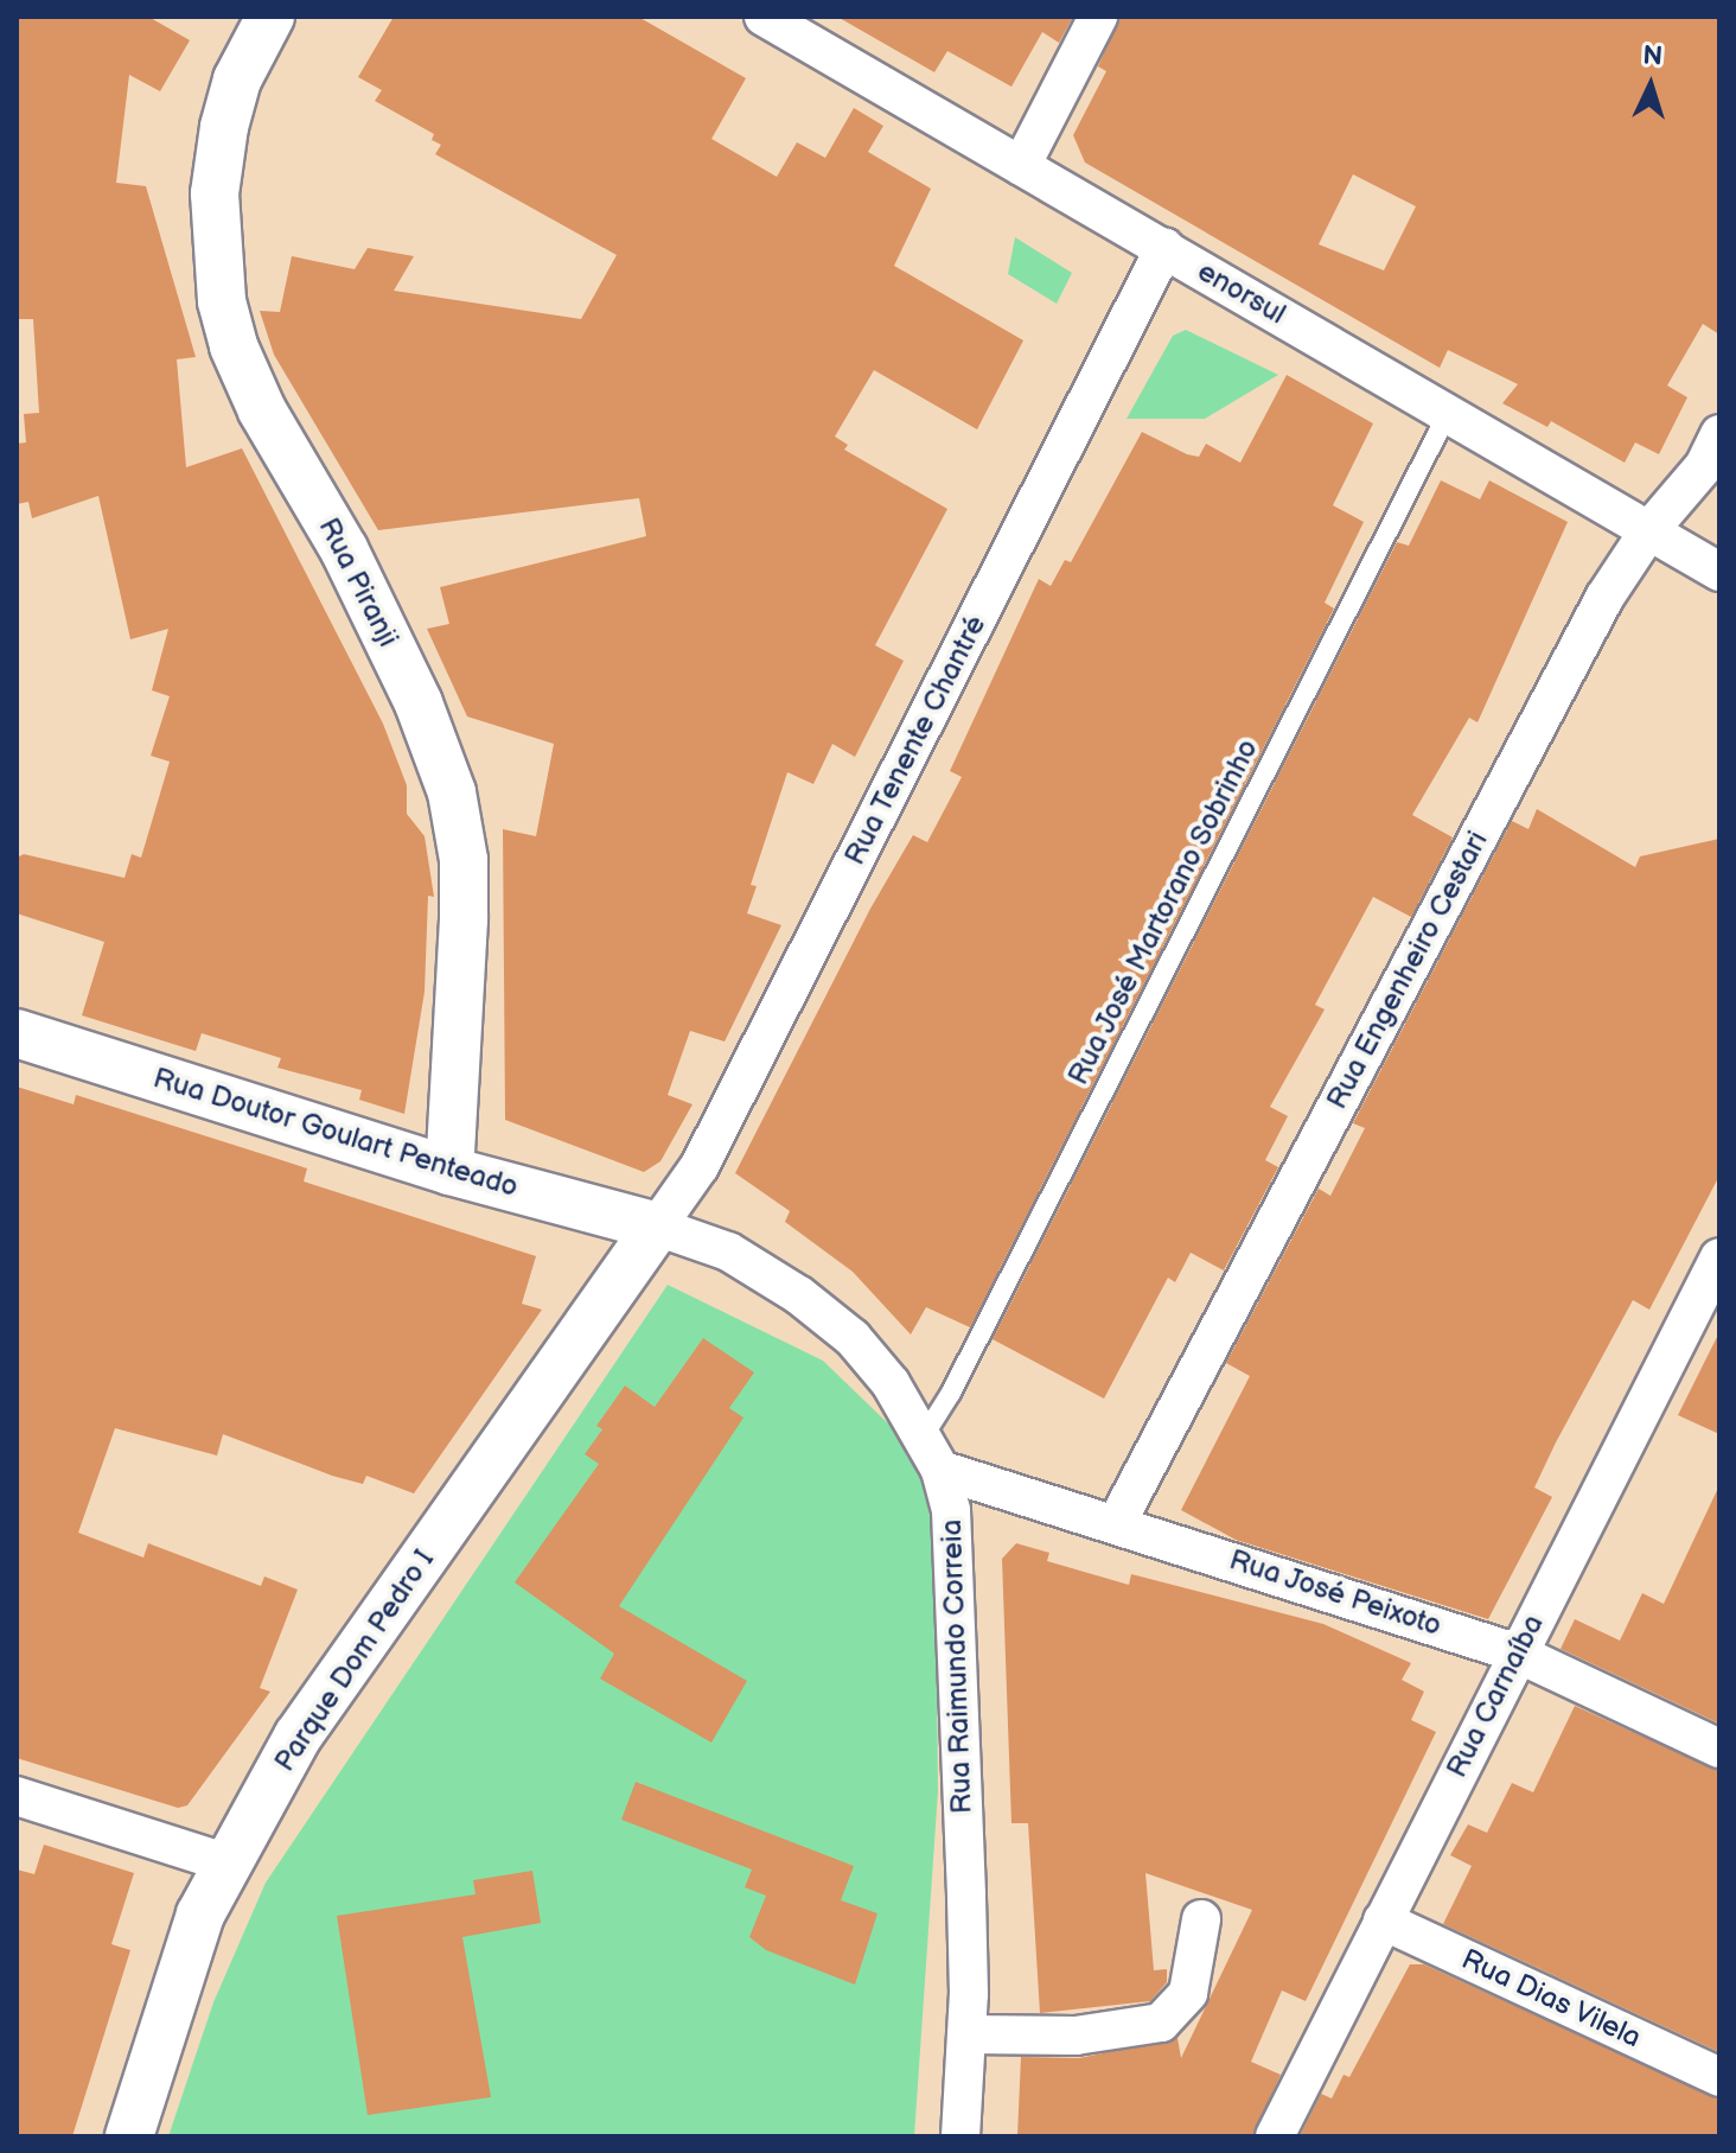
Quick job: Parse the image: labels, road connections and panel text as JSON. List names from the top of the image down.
{
  "streets": {
    "street": [
      "enorsul",
      "Rua Piranji",
      "Rua Tenente Chantré",
      "Rua Engenheiro Cestari",
      "Rua Doutor Goulart Penteado",
      "Rua José Peixoto",
      "Parque Dom Pedro I",
      "Rua Raimundo Correia",
      "Rua Carnaíba",
      "Rua Dias Vilela"
    ],
    "lane": ["Rua José Martorano Sobrinho"]
  },
  "crossings": [
    ["enorsul", "Rua Tenente Chantré"],
    ["enorsul", "Rua José Martorano Sobrinho"],
    ["enorsul", "Rua Engenheiro Cestari"],
    ["Rua Piranji", "Rua Doutor Goulart Penteado"],
    ["Rua Tenente Chantré", "Rua Doutor Goulart Penteado"],
    ["Rua Tenente Chantré", "Parque Dom Pedro I"],
    ["Rua Tenente Chantré", "Rua Raimundo Correia"],
    ["Rua José Martorano Sobrinho", "Rua Raimundo Correia"],
    ["Rua Engenheiro Cestari", "Rua José Peixoto"],
    ["Rua Doutor Goulart Penteado", "Parque Dom Pedro I"],
    ["Rua Doutor Goulart Penteado", "Rua Raimundo Correia"],
    ["Rua José Peixoto", "Rua Raimundo Correia"],
    ["Rua José Peixoto", "Rua Carnaíba"],
    ["Parque Dom Pedro I", "Rua Raimundo Correia"],
    ["Rua Carnaíba", "Rua Dias Vilela"]
  ],
  "north": "top"
}
